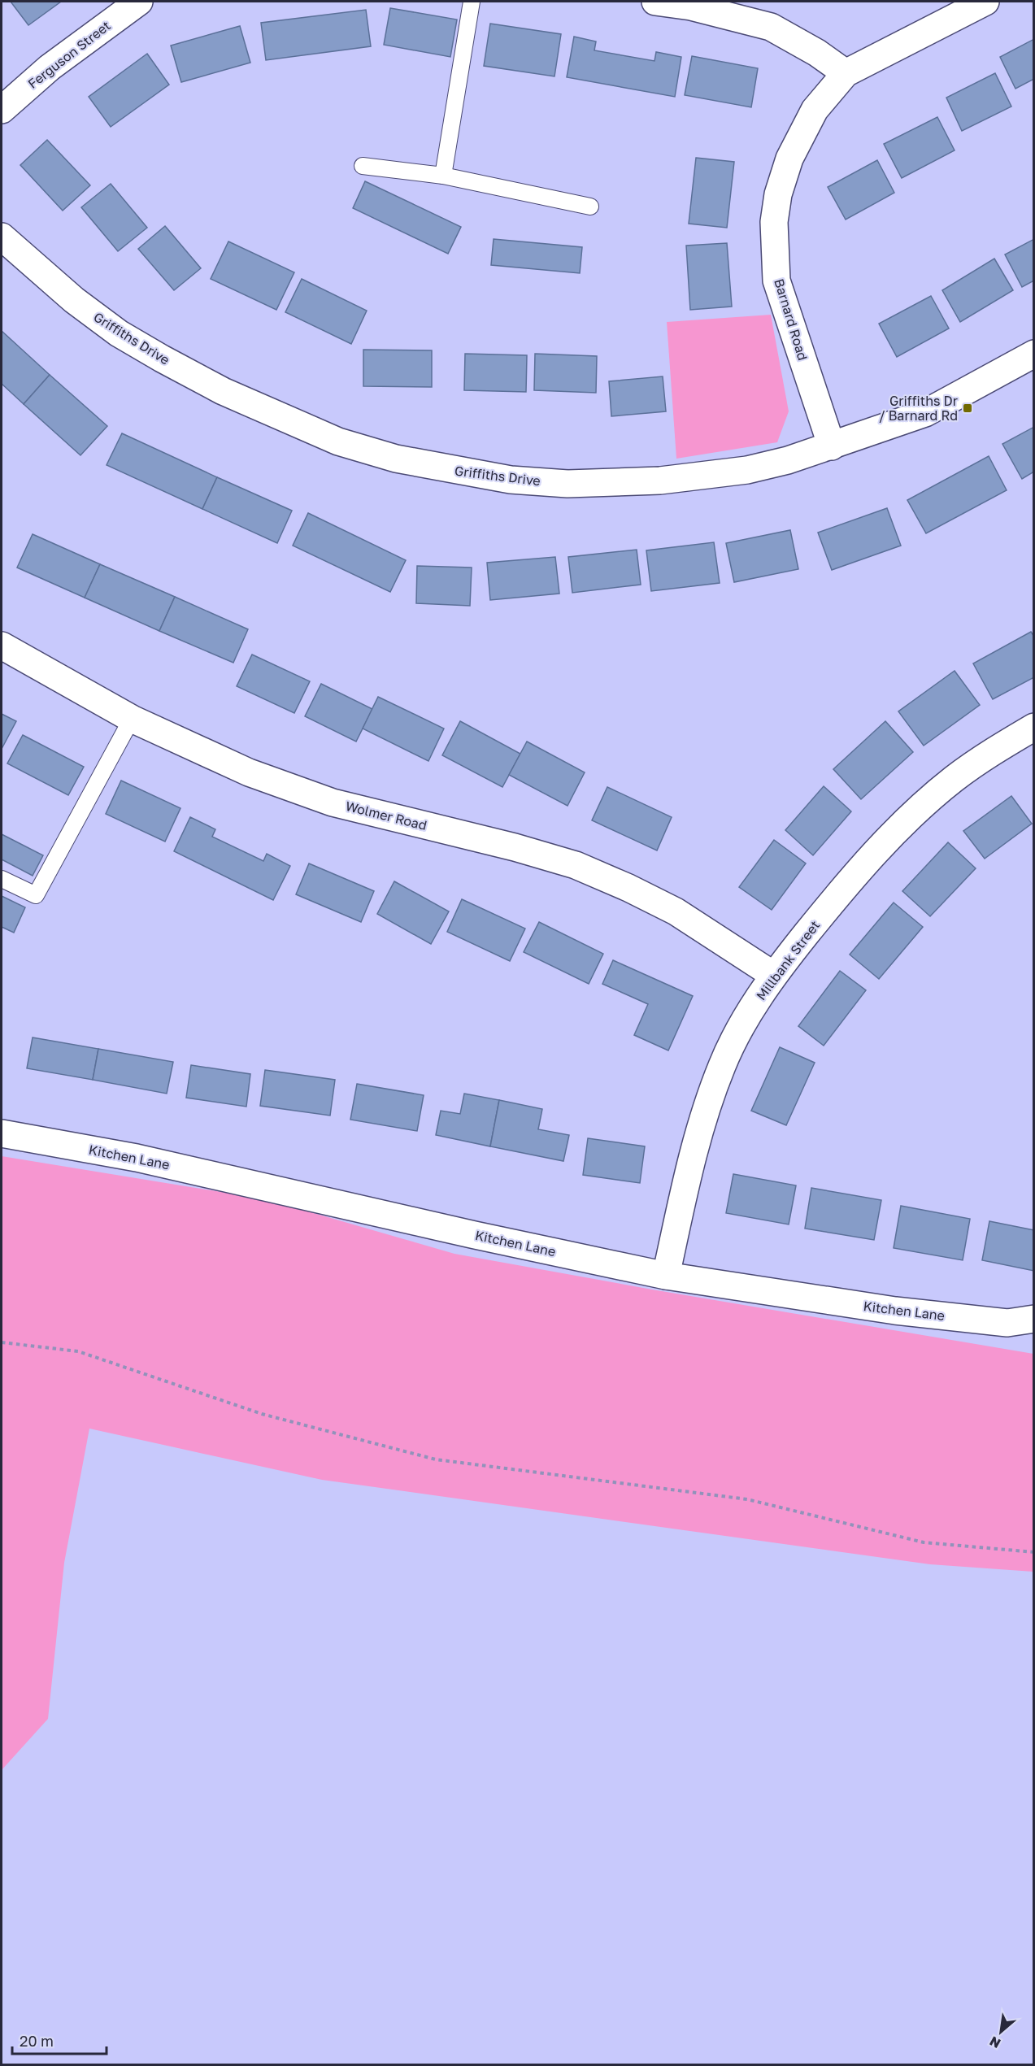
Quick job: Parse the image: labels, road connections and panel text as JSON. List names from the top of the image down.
{
  "streets": {
    "street": [
      "Ferguson Street",
      "Barnard Road",
      "Griffiths Drive",
      "Wolmer Road",
      "Millbank Street",
      "Kitchen Lane"
    ]
  },
  "crossings": [
    ["Barnard Road", "Griffiths Drive"],
    ["Wolmer Road", "Millbank Street"],
    ["Millbank Street", "Kitchen Lane"]
  ],
  "places": {
    "transit": ["Griffiths Dr / Barnard Rd"]
  },
  "scale_bar": "20 m",
  "north": "bottom left"
}
